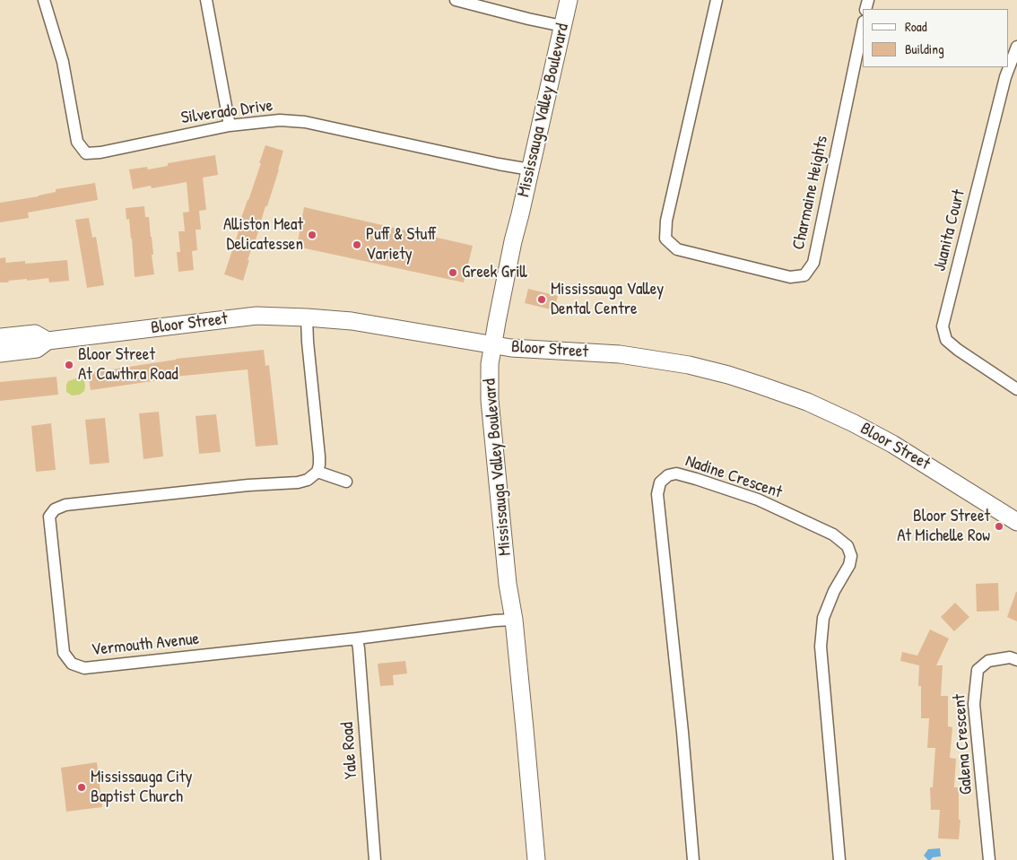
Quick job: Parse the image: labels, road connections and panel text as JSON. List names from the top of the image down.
{
  "streets": {
    "street": [
      "Mississauga Valley Boulevard",
      "Silverado Drive",
      "Charmaine Heights",
      "Juanita Court",
      "Bloor Street",
      "Nadine Crescent",
      "Vermouth Avenue",
      "Galena Crescent",
      "Yale Road"
    ]
  },
  "crossings": [
    ["Mississauga Valley Boulevard", "Silverado Drive"],
    ["Mississauga Valley Boulevard", "Bloor Street"],
    ["Mississauga Valley Boulevard", "Vermouth Avenue"],
    ["Vermouth Avenue", "Yale Road"]
  ],
  "places": [
    "Alliston Meat Delicatessen",
    "Puff & Stuff Variety",
    "Greek Grill",
    "Mississauga Valley Dental Centre",
    "Bloor Street At Cawthra Road",
    "Bloor Street At Michelle Row",
    "Mississauga City Baptist Church"
  ],
  "legend": ["Road", "Building"]
}
